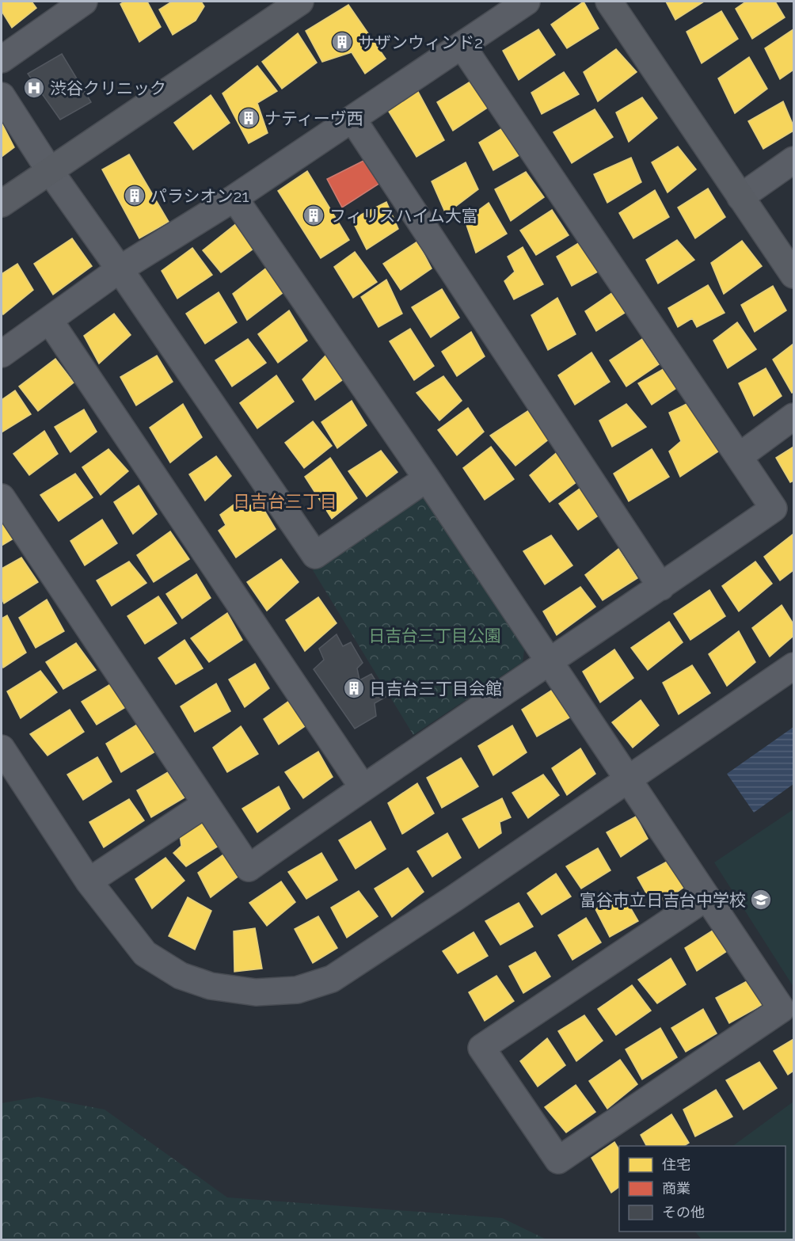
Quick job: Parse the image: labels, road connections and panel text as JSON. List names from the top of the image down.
{
  "districts": ["日吉台三丁目"],
  "parks": ["日吉台三丁目公園"],
  "places": {
    "building": [
      "サザンウィンド2",
      "ナティーヴ西",
      "パラシオン21",
      "フィリスハイム大富",
      "日吉台三丁目会館"
    ],
    "hospital": ["渋谷クリニック"],
    "school or university": ["富谷市立日吉台中学校"]
  },
  "legend": ["住宅", "商業", "その他"]
}
